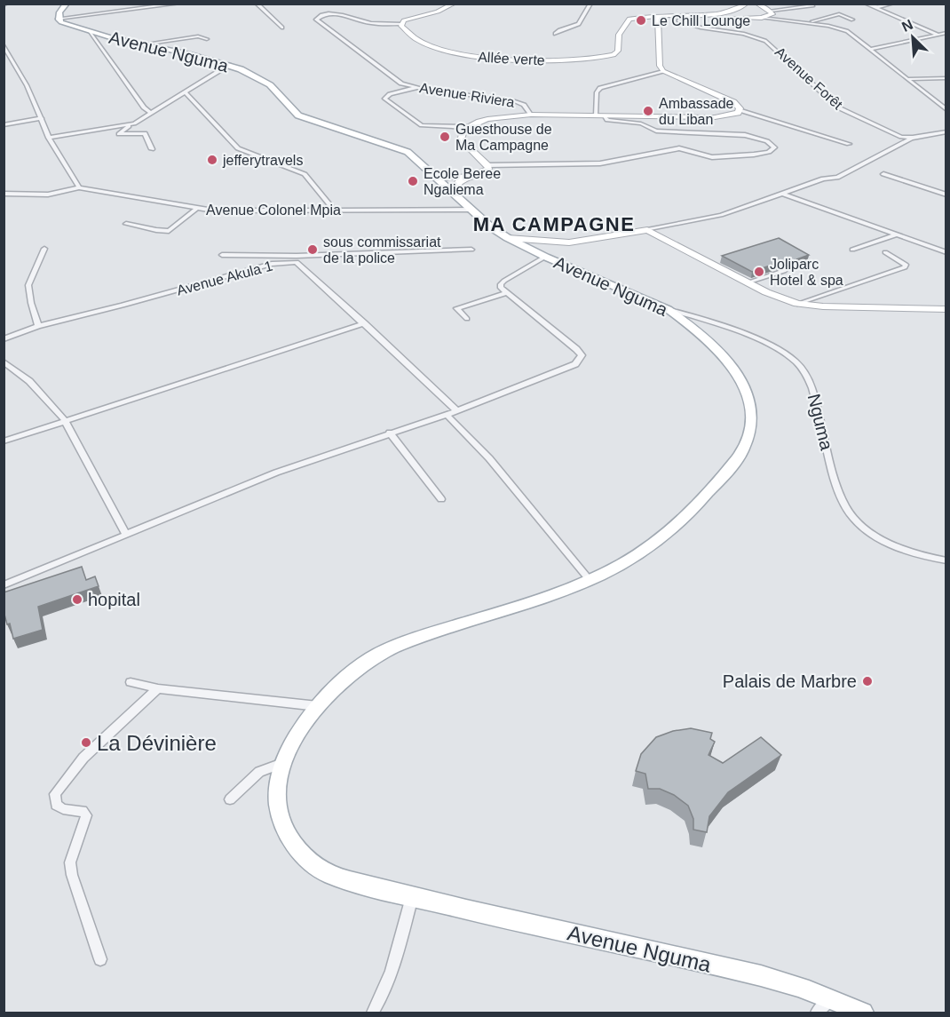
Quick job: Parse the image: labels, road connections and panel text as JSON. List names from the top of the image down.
{
  "streets": {
    "main road": ["Avenue Nguma"],
    "street": [
      "Allée verte",
      "Avenue Forêt",
      "Avenue Riviera",
      "Avenue Colonel Mpia",
      "Avenue Akula 1",
      "Nguma"
    ]
  },
  "crossings": [
    ["Avenue Nguma", "Avenue Colonel Mpia"],
    ["Avenue Nguma", "Nguma"],
    ["Allée verte", "Avenue Riviera"]
  ],
  "districts": ["MA CAMPAGNE"],
  "places": [
    "Le Chill Lounge",
    "Ambassade du Liban",
    "Guesthouse de Ma Campagne",
    "jefferytravels",
    "Ecole Beree Ngaliema",
    "sous commissariat de la police",
    "Joliparc Hotel & spa",
    "hopital",
    "Palais de Marbre",
    "La Dévinière"
  ],
  "north": "top left"
}
